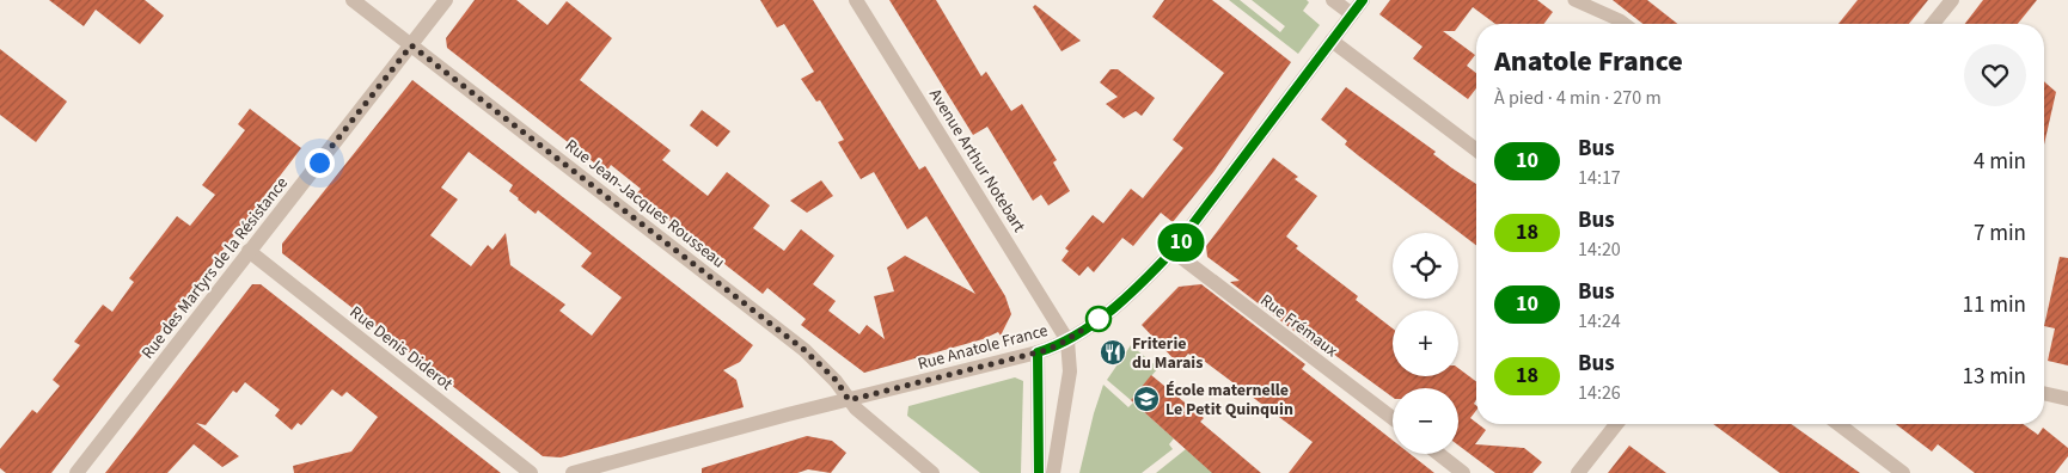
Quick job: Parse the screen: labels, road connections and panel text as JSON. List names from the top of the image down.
{
  "streets": {
    "street": [
      "Avenue Arthur Notebart",
      "Rue Jean-Jacques Rousseau",
      "Rue des Martyrs de la Résistance",
      "Rue Frémaux",
      "Rue Anatole France",
      "Rue Denis Diderot"
    ]
  },
  "crossings": [
    ["Avenue Arthur Notebart", "Rue Anatole France"],
    ["Rue Jean-Jacques Rousseau", "Rue des Martyrs de la Résistance"],
    ["Rue Jean-Jacques Rousseau", "Rue Anatole France"],
    ["Rue des Martyrs de la Résistance", "Rue Denis Diderot"],
    ["Rue Frémaux", "Rue Anatole France"]
  ],
  "places": {
    "restaurant": ["Friterie du Marais"],
    "school or university": ["École maternelle Le Petit Quinquin"]
  },
  "lines": ["bus line 10"],
  "page": {
    "on_map": "10",
    "heading": ["Anatole France", "À pied · 4 min · 270 m"],
    "list": [
      {
        "mark": "10",
        "name": "Bus",
        "note": "14:17",
        "value": "4 min"
      },
      {
        "mark": "18",
        "name": "Bus",
        "note": "14:20",
        "value": "7 min"
      },
      {
        "mark": "10",
        "name": "Bus",
        "note": "14:24",
        "value": "11 min"
      },
      {
        "mark": "18",
        "name": "Bus",
        "note": "14:26",
        "value": "13 min"
      }
    ],
    "map_buttons": ["+", "−"]
  }
}
